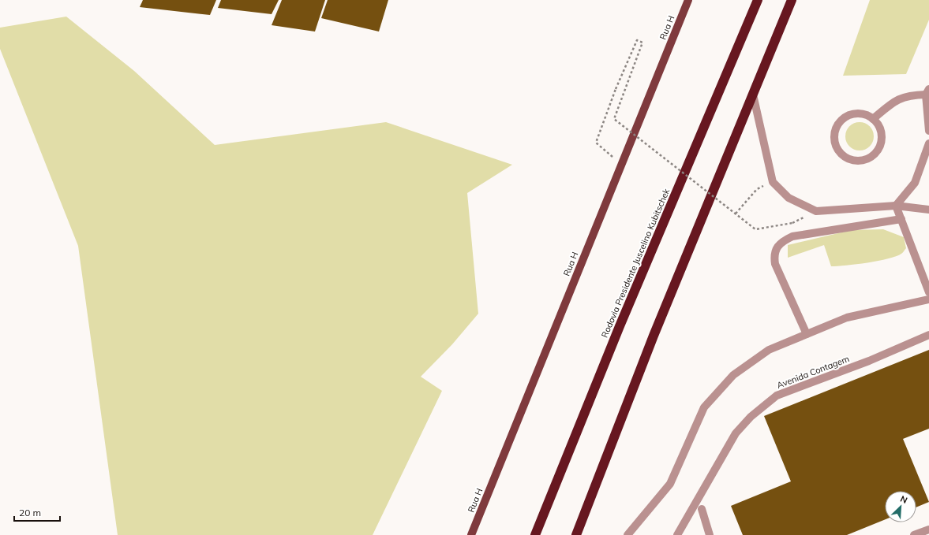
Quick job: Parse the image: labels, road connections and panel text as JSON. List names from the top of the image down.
{
  "streets": {
    "highway": ["Rodovia Presidente Juscelino Kubitschek"],
    "main road": ["Rua H"],
    "street": ["Avenida Contagem"]
  },
  "scale_bar": "20 m",
  "north": "top right"
}
